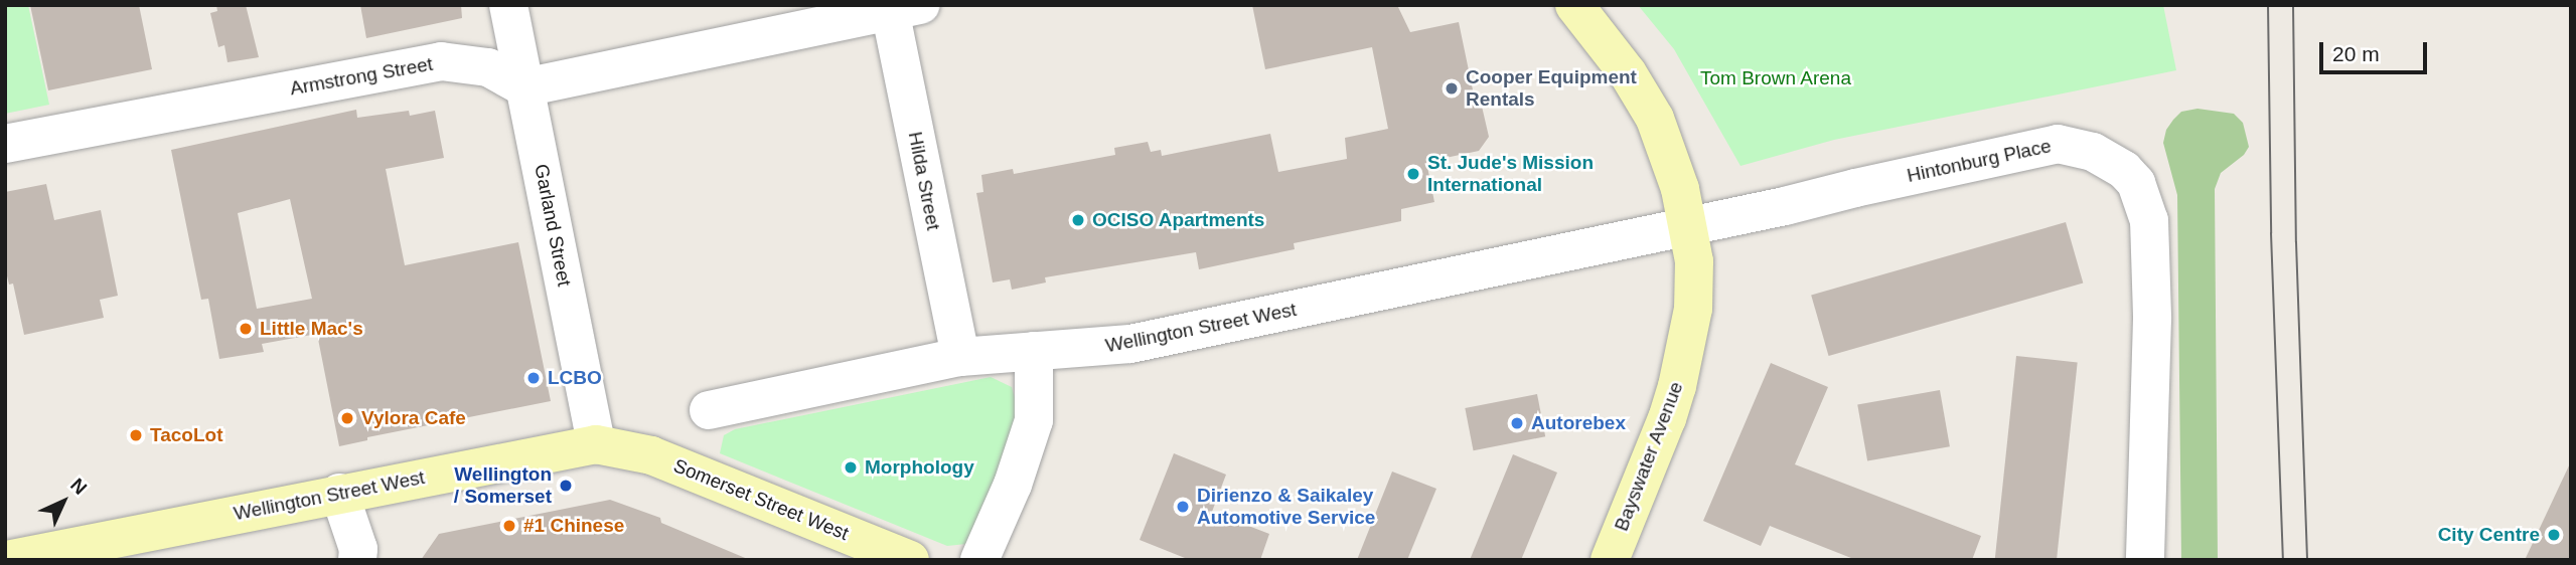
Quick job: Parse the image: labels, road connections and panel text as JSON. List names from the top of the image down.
{
  "streets": {
    "main road": ["Wellington Street West", "Bayswater Avenue", "Somerset Street West"],
    "street": [
      "Armstrong Street",
      "Hintonburg Place",
      "Hilda Street",
      "Garland Street"
    ]
  },
  "crossings": [
    ["Armstrong Street", "Garland Street"],
    ["Hintonburg Place", "Wellington Street West"],
    ["Hintonburg Place", "Bayswater Avenue"],
    ["Hilda Street", "Wellington Street West"],
    ["Garland Street", "Wellington Street West"],
    ["Wellington Street West", "Bayswater Avenue"],
    ["Wellington Street West", "Somerset Street West"]
  ],
  "parks": ["Tom Brown Arena"],
  "places": [
    "Cooper Equipment Rentals",
    "St. Jude's Mission International",
    "OCISO Apartments",
    "Little Mac's",
    "LCBO",
    "Vylora Cafe",
    "Autorebex",
    "TacoLot",
    "Morphology",
    "Wellington / Somerset",
    "Dirienzo & Saikaley Automotive Service",
    "#1 Chinese",
    "City Centre"
  ],
  "scale_bar": "20 m",
  "north": "top right"
}
